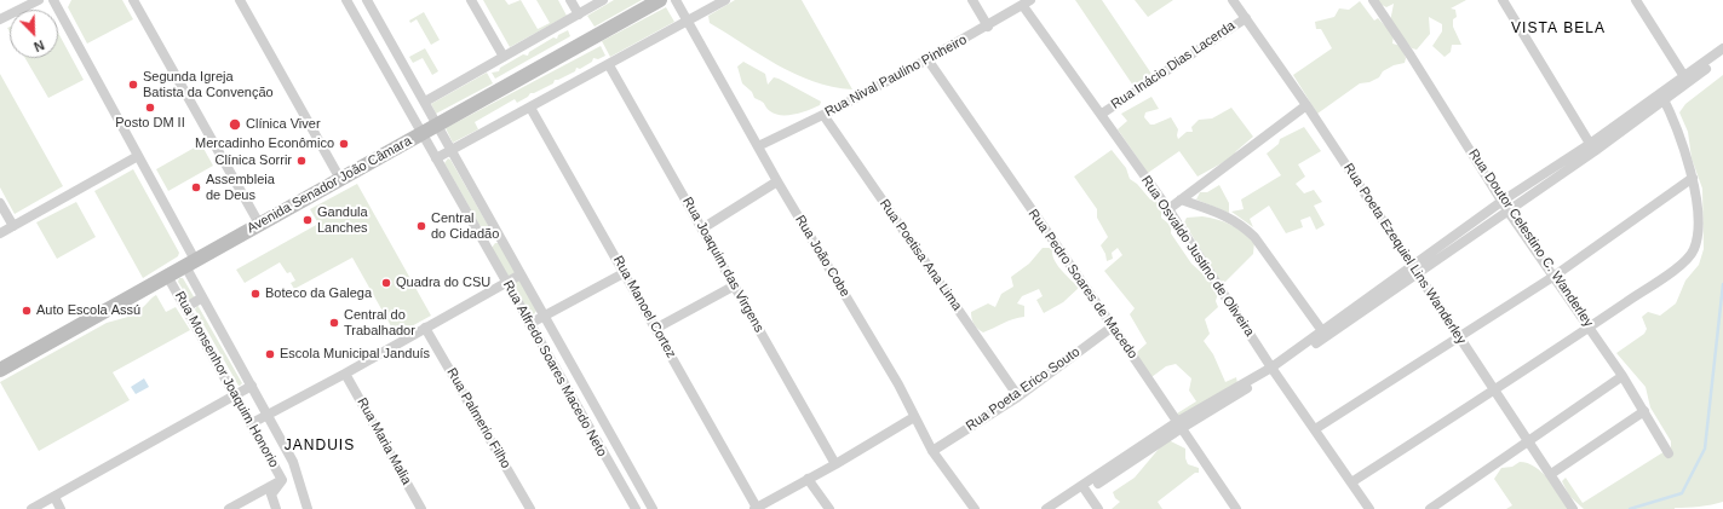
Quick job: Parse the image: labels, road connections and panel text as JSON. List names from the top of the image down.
{
  "streets": {
    "main road": ["Avenida Senador João Câmara"],
    "street": [
      "Rua Inácio Dias Lacerda",
      "Rua Nival Paulino Pinheiro",
      "Rua Doutor Celestino C. Wanderley",
      "Rua Poeta Ezequiel Lins Wanderley",
      "Rua Poetisa Ana Lima",
      "Rua João Cobe",
      "Rua Osvaldo Justino de Oliveira",
      "Rua Joaquim das Virgens",
      "Rua Pedro Soares de Macedo",
      "Rua Manoel Cortez",
      "Rua Alfredo Soares Macedo Neto",
      "Rua Monsenhor Joaquim Honorio",
      "Rua Poeta Erico Souto",
      "Rua Palmerio Filho",
      "Rua Maria Malia"
    ]
  },
  "crossings": [
    ["Rua Inácio Dias Lacerda", "Rua Poeta Ezequiel Lins Wanderley"],
    ["Rua Inácio Dias Lacerda", "Rua Osvaldo Justino de Oliveira"],
    ["Rua Nival Paulino Pinheiro", "Rua Poetisa Ana Lima"],
    ["Rua Nival Paulino Pinheiro", "Rua João Cobe"],
    ["Rua Nival Paulino Pinheiro", "Rua Osvaldo Justino de Oliveira"],
    ["Rua Nival Paulino Pinheiro", "Rua Pedro Soares de Macedo"],
    ["Avenida Senador João Câmara", "Rua Alfredo Soares Macedo Neto"],
    ["Avenida Senador João Câmara", "Rua Monsenhor Joaquim Honorio"],
    ["Rua Poetisa Ana Lima", "Rua Poeta Erico Souto"],
    ["Rua João Cobe", "Rua Poeta Erico Souto"],
    ["Rua Pedro Soares de Macedo", "Rua Poeta Erico Souto"]
  ],
  "districts": ["VISTA BELA", "JANDUIS"],
  "places": [
    "Segunda Igreja Batista da Convenção",
    "Posto DM II",
    "Clínica Viver",
    "Mercadinho Econômico",
    "Clínica Sorrir",
    "Assembleia de Deus",
    "Gandula Lanches",
    "Central do Cidadão",
    "Quadra do CSU",
    "Boteco da Galega",
    "Auto Escola Assú",
    "Central do Trabalhador",
    "Escola Municipal Janduís"
  ],
  "north": "bottom right"
}
